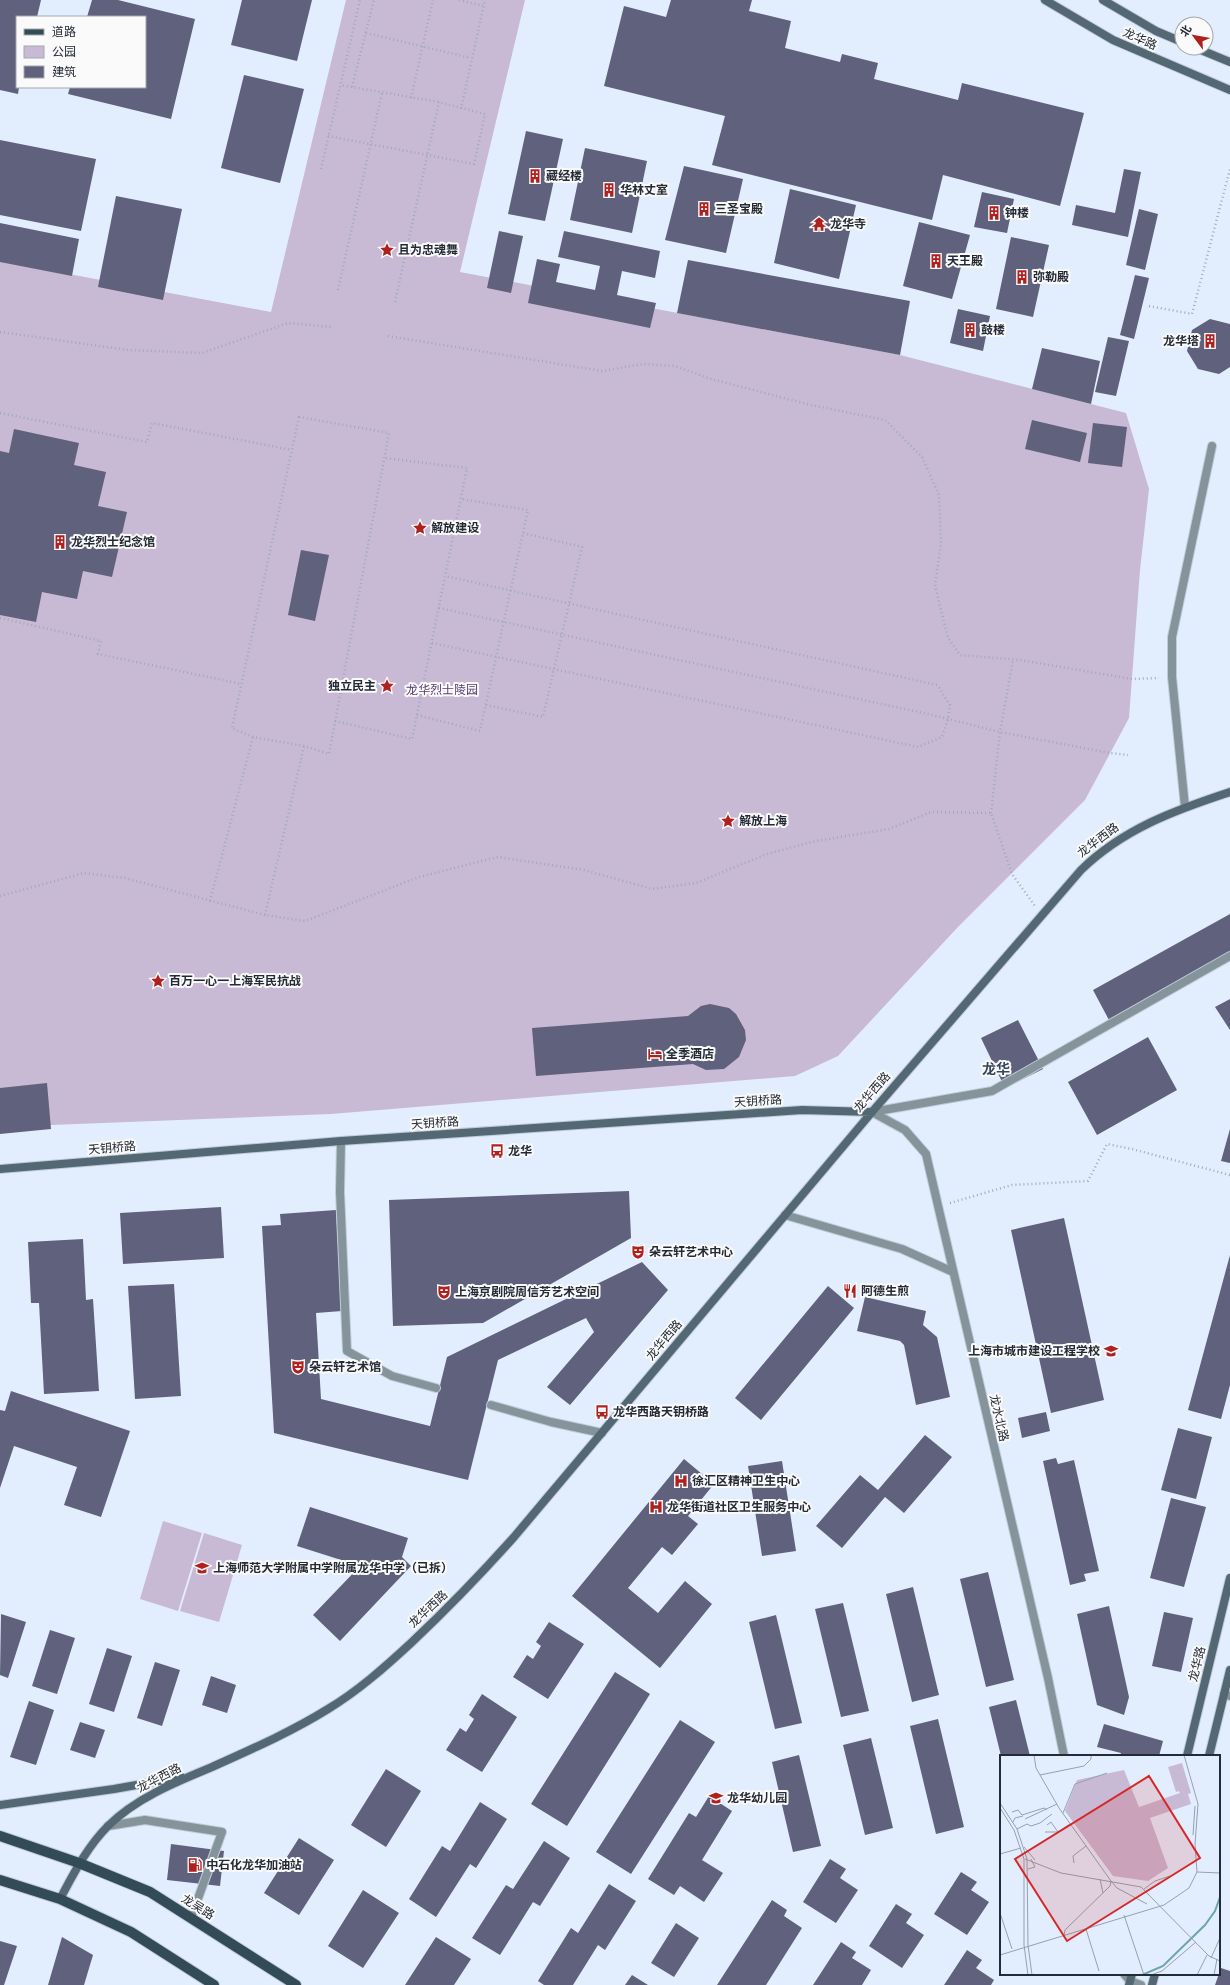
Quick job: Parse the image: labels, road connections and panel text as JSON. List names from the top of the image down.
{
  "streets": {
    "main road": ["龙吴路"],
    "street": [
      "龙华路",
      "龙华西路",
      "天钥桥路",
      "龙水北路"
    ]
  },
  "crossings": [
    ["龙华西路", "天钥桥路"],
    ["龙华西路", "龙水北路"],
    ["龙华西路", "龙吴路"],
    ["天钥桥路", "龙水北路"]
  ],
  "districts": ["龙华"],
  "parks": ["龙华烈士陵园"],
  "places": {
    "building": [
      "藏经楼",
      "华林丈室",
      "三圣宝殿",
      "钟楼",
      "天王殿",
      "弥勒殿",
      "鼓楼",
      "龙华塔",
      "龙华烈士纪念馆"
    ],
    "temple": ["龙华寺"],
    "place": [
      "且为忠魂舞",
      "解放建设",
      "独立民主",
      "解放上海",
      "百万一心一上海军民抗战"
    ],
    "hotel": ["全季酒店"],
    "bus stop": ["龙华", "龙华西路天钥桥路"],
    "theatre": ["朵云轩艺术中心", "上海京剧院周信芳艺术空间", "朵云轩艺术馆"],
    "restaurant": ["阿德生煎"],
    "school or university": ["上海市城市建设工程学校", "上海师范大学附属中学附属龙华中学（已拆）", "龙华幼儿园"],
    "hospital": ["徐汇区精神卫生中心", "龙华街道社区卫生服务中心"],
    "fuel station": ["中石化龙华加油站"]
  },
  "legend": ["道路", "公园", "建筑"],
  "north": "top left"
}
